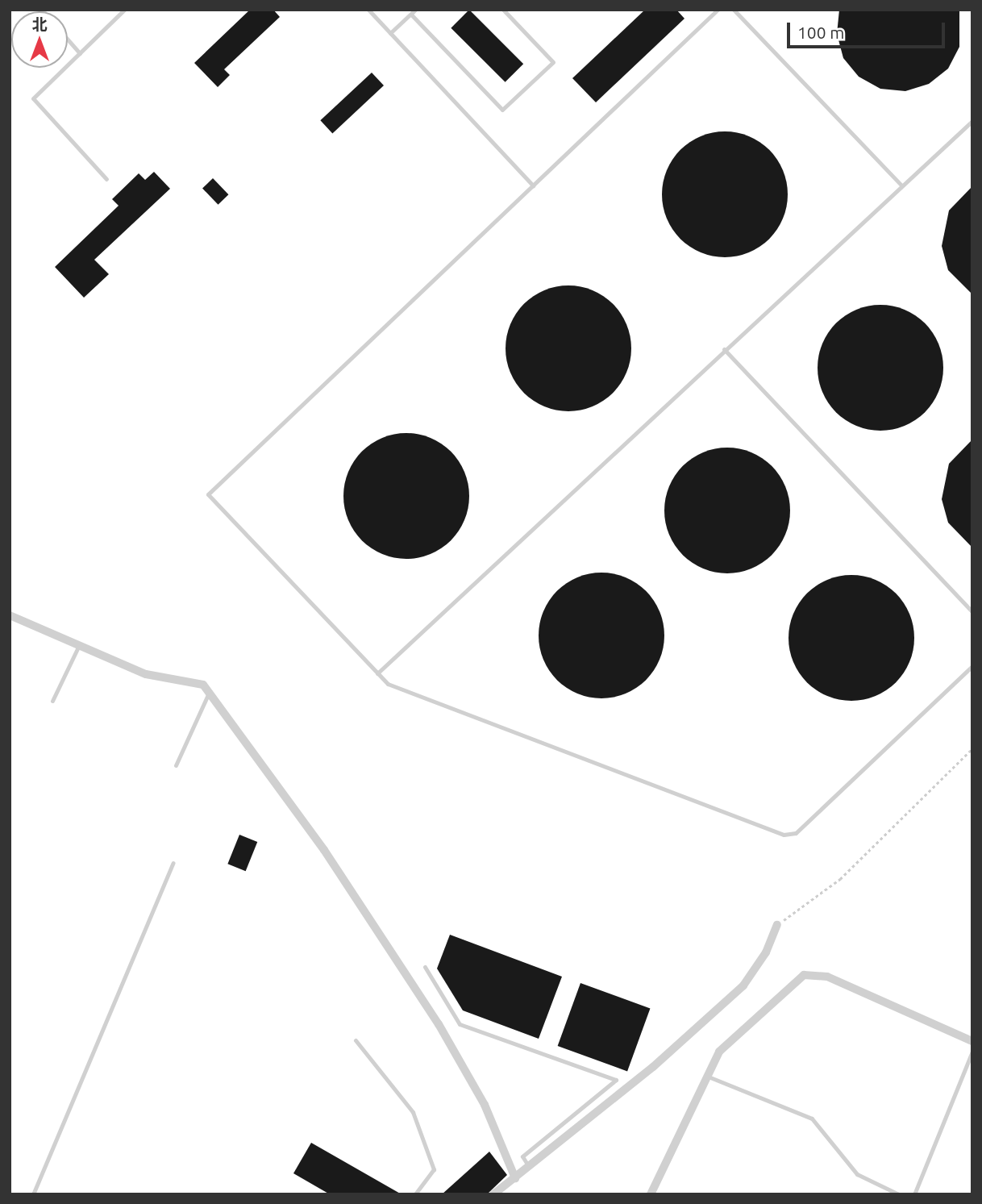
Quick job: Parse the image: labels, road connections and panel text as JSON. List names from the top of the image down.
{
  "scale_bar": "100 m",
  "north": "top"
}
